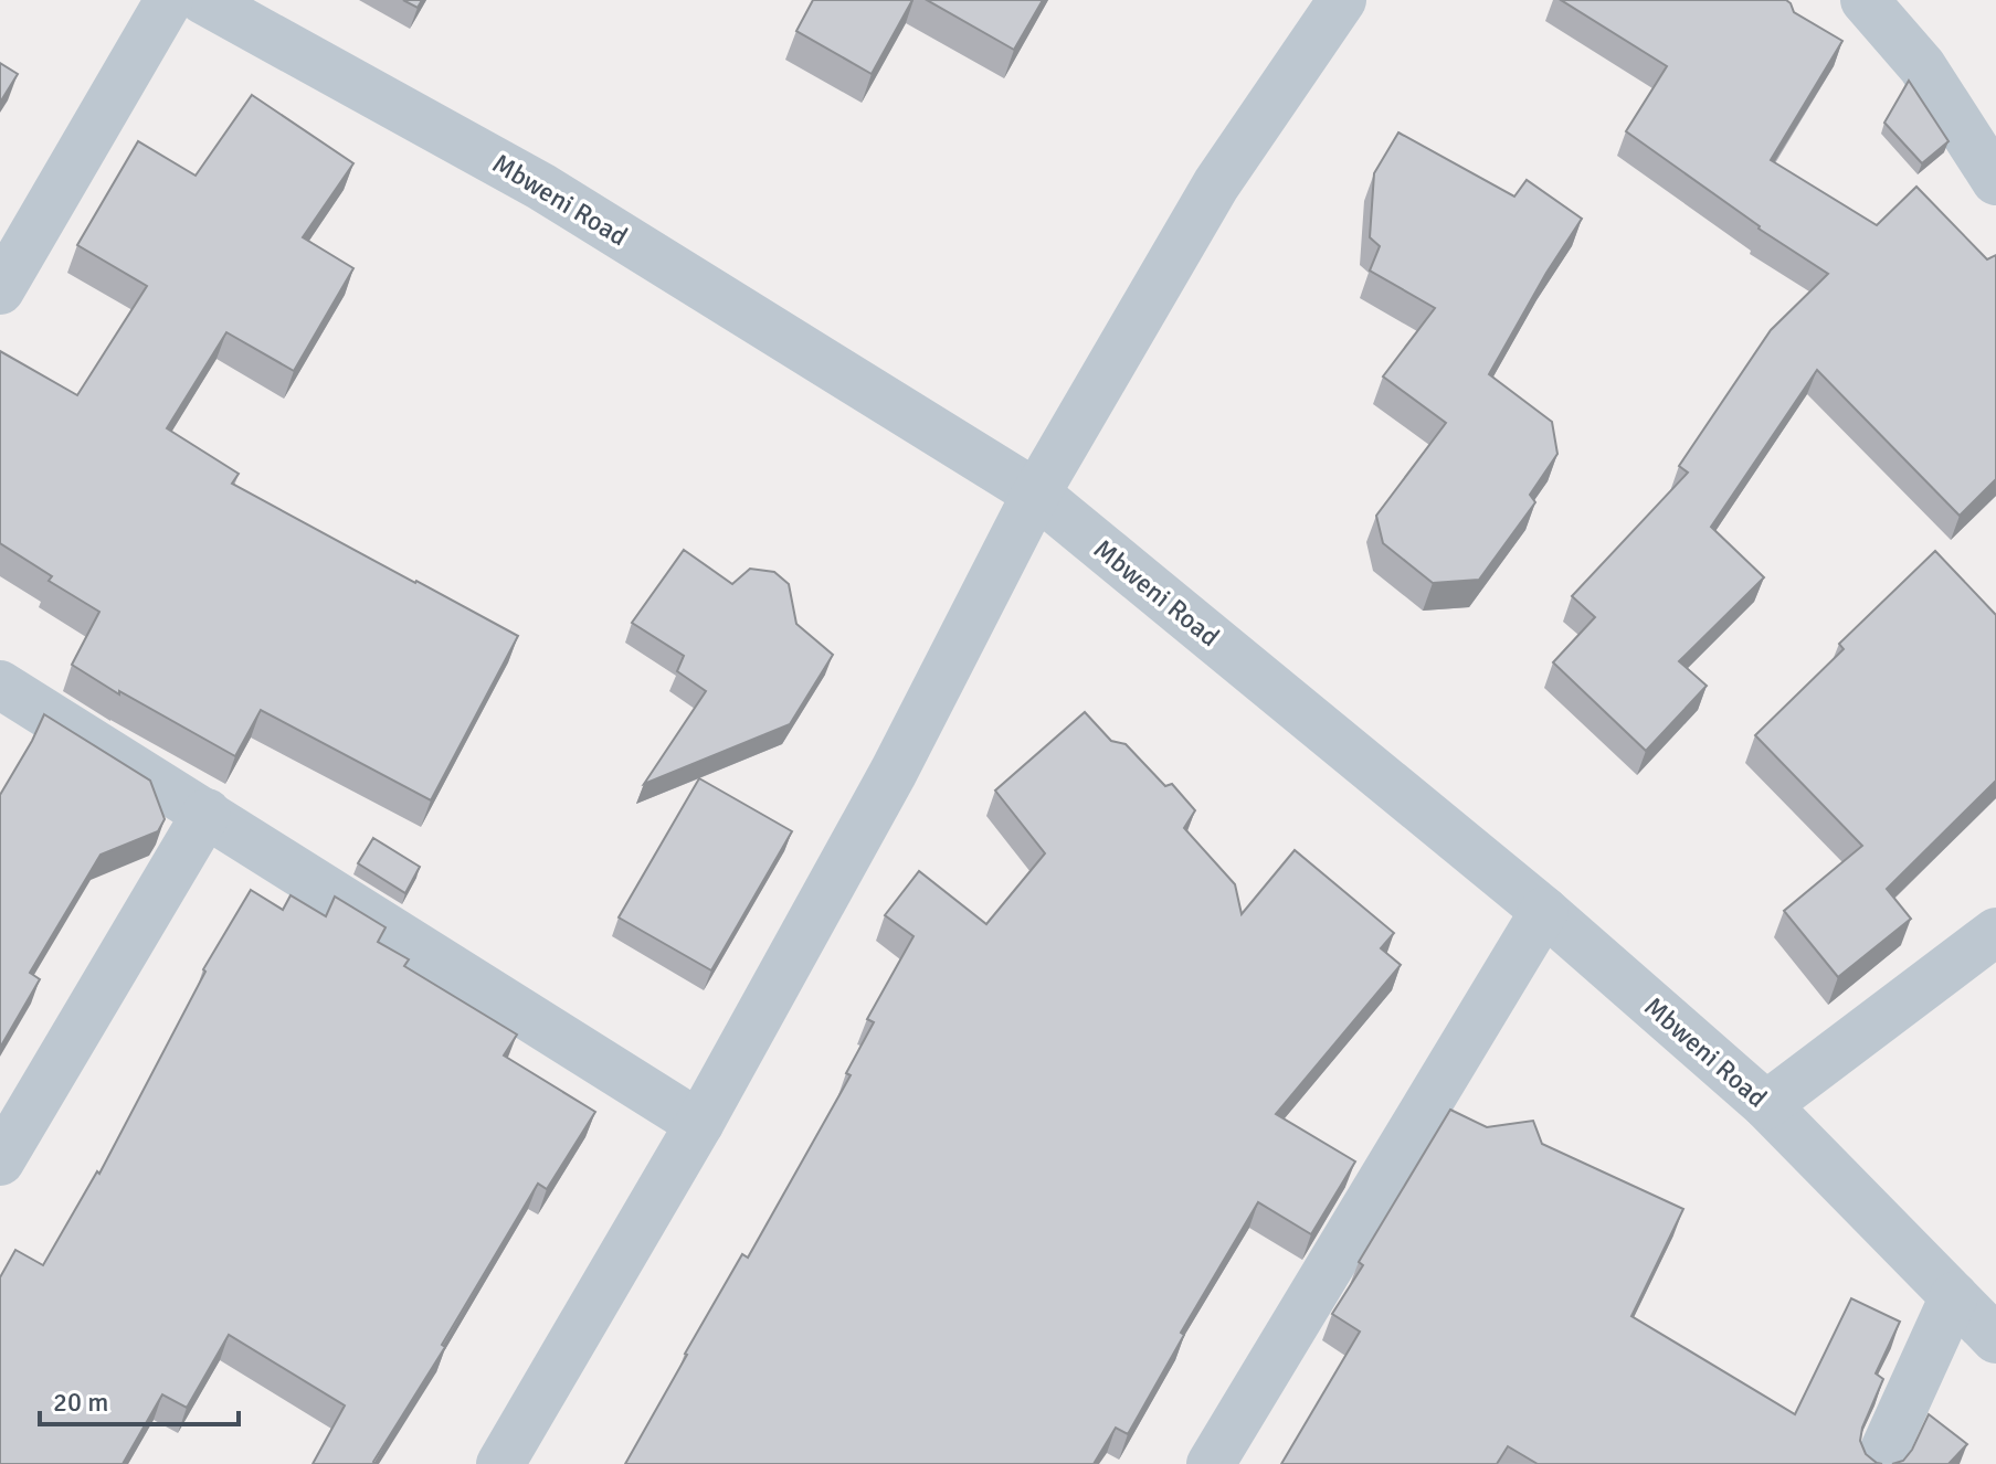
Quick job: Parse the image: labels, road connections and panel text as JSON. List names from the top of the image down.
{
  "streets": {
    "street": ["Mbweni Road"]
  },
  "scale_bar": "20 m"
}
